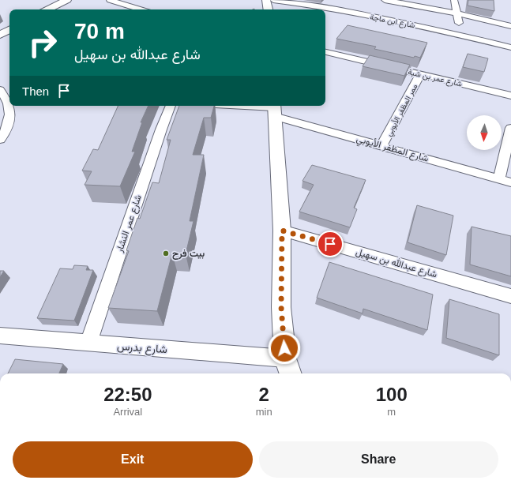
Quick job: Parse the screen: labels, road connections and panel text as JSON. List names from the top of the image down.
{
  "streets": {
    "street": [
      "شارع ابن ماجة",
      "شارع عمر بن شبة",
      "ممر المظفر الأيوبي",
      "شارع المظفر الأيوبي",
      "شارع عمر النشار",
      "شارع عبدالله بن سهيل",
      "شارع بدرس"
    ]
  },
  "crossings": [
    ["شارع عمر بن شبة", "ممر المظفر الأيوبي"],
    ["ممر المظفر الأيوبي", "شارع المظفر الأيوبي"],
    ["شارع عمر النشار", "شارع بدرس"]
  ],
  "places": ["بيت فرح"],
  "north": "bottom",
  "page": {
    "turn": ["70 m", "شارع عبدالله بن سهيل"],
    "then": "Then",
    "eta": [
      "22:50",
      "Arrival",
      "2",
      "min",
      "100",
      "m"
    ],
    "buttons": ["Exit", "Share"]
  }
}
